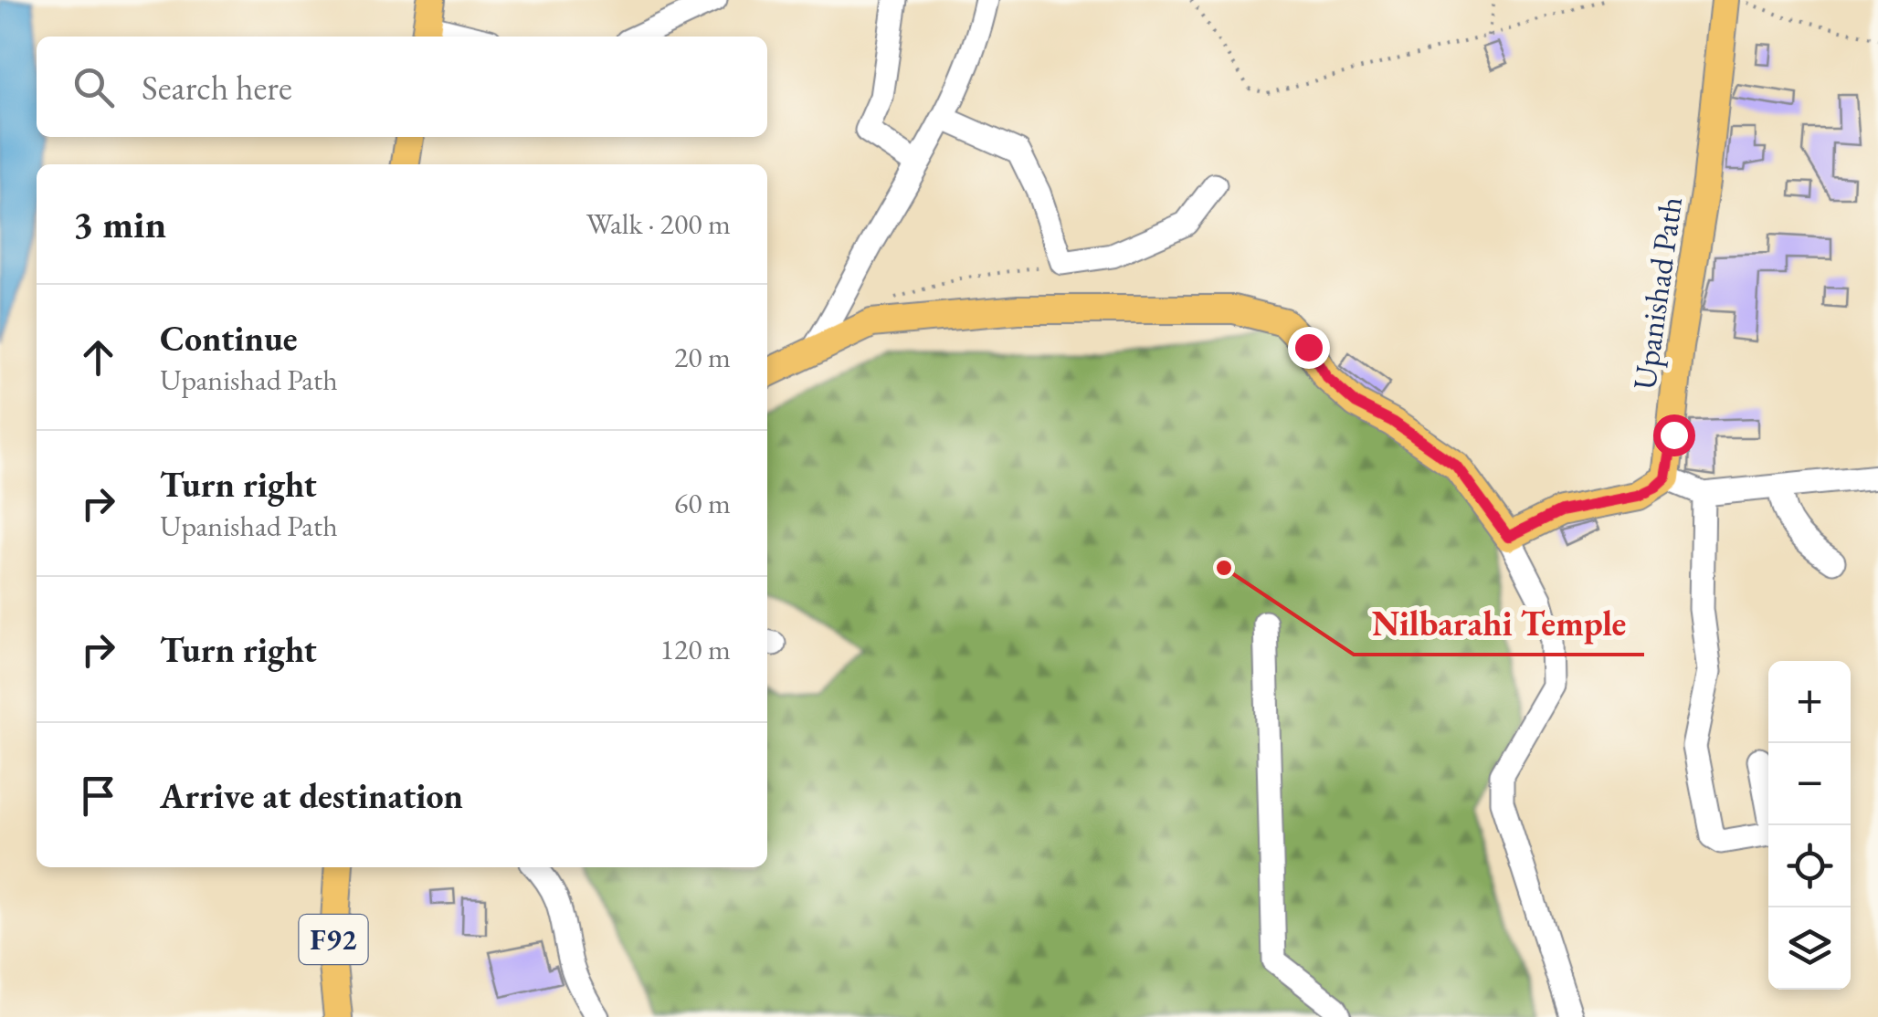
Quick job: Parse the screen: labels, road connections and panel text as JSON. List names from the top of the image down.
{
  "streets": {
    "main road": ["Upanishad Path", "F92"]
  },
  "places": ["Nilbarahi Temple"],
  "page": {
    "search": "Search here",
    "heading": ["3 min", "Walk · 200 m"],
    "list": [
      ["Continue", "Upanishad Path", "20 m"],
      ["Turn right", "Upanishad Path", "60 m"],
      ["Turn right", "120 m"],
      "Arrive at destination"
    ],
    "map_buttons": ["+", "−"]
  }
}
